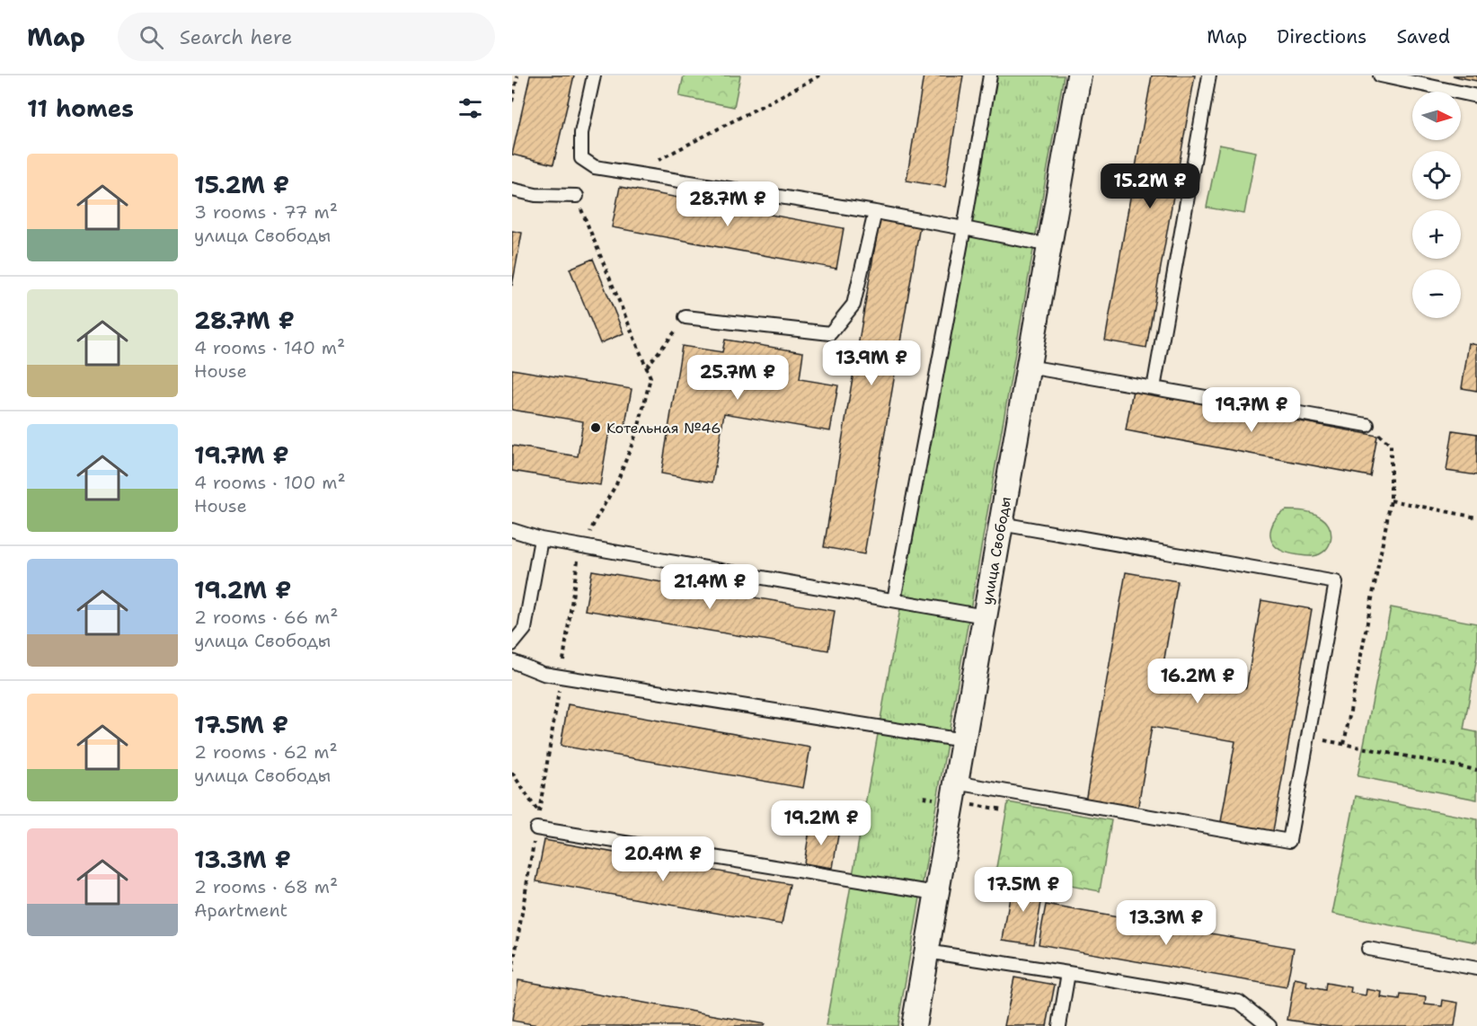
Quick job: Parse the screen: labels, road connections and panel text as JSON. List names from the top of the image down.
{
  "streets": {
    "street": ["улица Свободы"]
  },
  "places": ["Котельная №46"],
  "north": "right",
  "page": {
    "header": "Map",
    "search": "Search here",
    "nav": ["Map", "Directions", "Saved"],
    "heading": "11 homes",
    "map_buttons": ["+", "−"],
    "list": [
      {
        "name": "15.2M ₽",
        "note": "3 rooms · 77 m² · улица Свободы"
      },
      {
        "name": "28.7M ₽",
        "note": "4 rooms · 140 m² · House"
      },
      {
        "name": "19.7M ₽",
        "note": "4 rooms · 100 m² · House"
      },
      {
        "name": "19.2M ₽",
        "note": "2 rooms · 66 m² · улица Свободы"
      },
      {
        "name": "17.5M ₽",
        "note": "2 rooms · 62 m² · улица Свободы"
      },
      {
        "name": "13.3M ₽",
        "note": "2 rooms · 68 m² · Apartment"
      }
    ],
    "price": [
      "15.2M ₽",
      "28.7M ₽",
      "13.9M ₽",
      "25.7M ₽",
      "19.7M ₽",
      "21.4M ₽",
      "16.2M ₽",
      "19.2M ₽",
      "20.4M ₽",
      "17.5M ₽",
      "13.3M ₽"
    ]
  }
}
